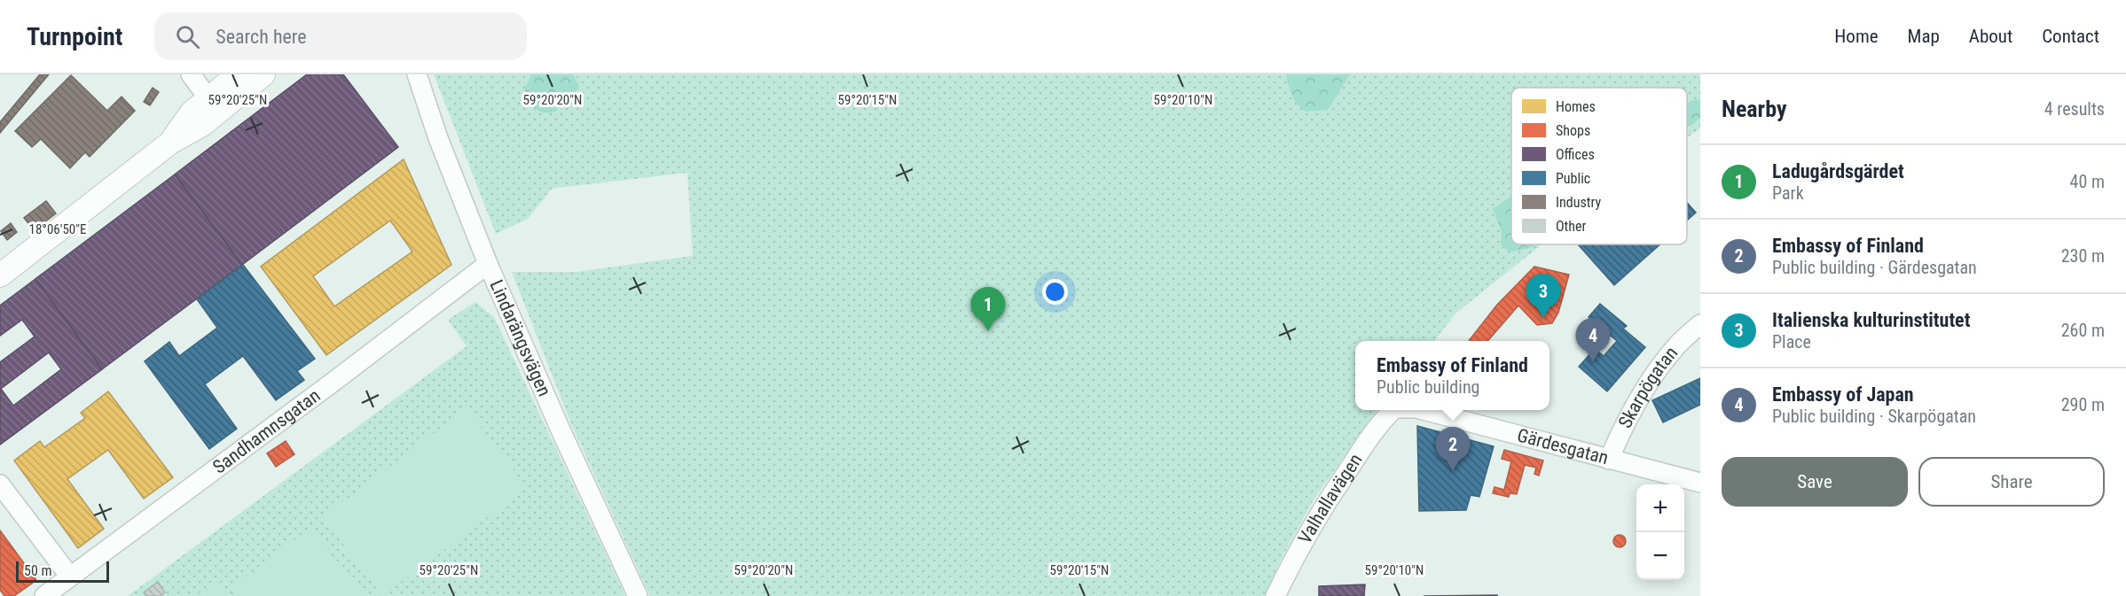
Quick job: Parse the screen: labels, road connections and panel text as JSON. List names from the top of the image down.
{
  "streets": {
    "street": [
      "Lindarängsvägen",
      "Skarpögatan",
      "Sandhamnsgatan",
      "Gärdesgatan",
      "Valhallavägen"
    ]
  },
  "crossings": [
    ["Lindarängsvägen", "Sandhamnsgatan"],
    ["Skarpögatan", "Gärdesgatan"]
  ],
  "legend": [
    "Homes",
    "Shops",
    "Offices",
    "Public",
    "Industry",
    "Other"
  ],
  "scale_bar": "50 m",
  "page": {
    "header": "Turnpoint",
    "search": "Search here",
    "nav": [
      "Home",
      "Map",
      "About",
      "Contact"
    ],
    "heading": ["Nearby", "4 results"],
    "list": [
      {
        "mark": "1",
        "name": "Ladugårdsgärdet",
        "note": "Park",
        "value": "40 m"
      },
      {
        "mark": "2",
        "name": "Embassy of Finland",
        "note": "Public building · Gärdesgatan",
        "value": "230 m"
      },
      {
        "mark": "3",
        "name": "Italienska kulturinstitutet",
        "note": "Place",
        "value": "260 m"
      },
      {
        "mark": "4",
        "name": "Embassy of Japan",
        "note": "Public building · Skarpögatan",
        "value": "290 m"
      }
    ],
    "pins": [
      "3",
      "1",
      "4",
      "2"
    ],
    "popup": ["Embassy of Finland", "Public building"],
    "buttons": ["Save", "Share"],
    "map_buttons": ["+", "−"],
    "scale": "50 m"
  },
  "coordinates": [
    "59°20'25\"N",
    "59°20'20\"N",
    "59°20'15\"N",
    "59°20'10\"N",
    "18°06'50\"E"
  ]
}
